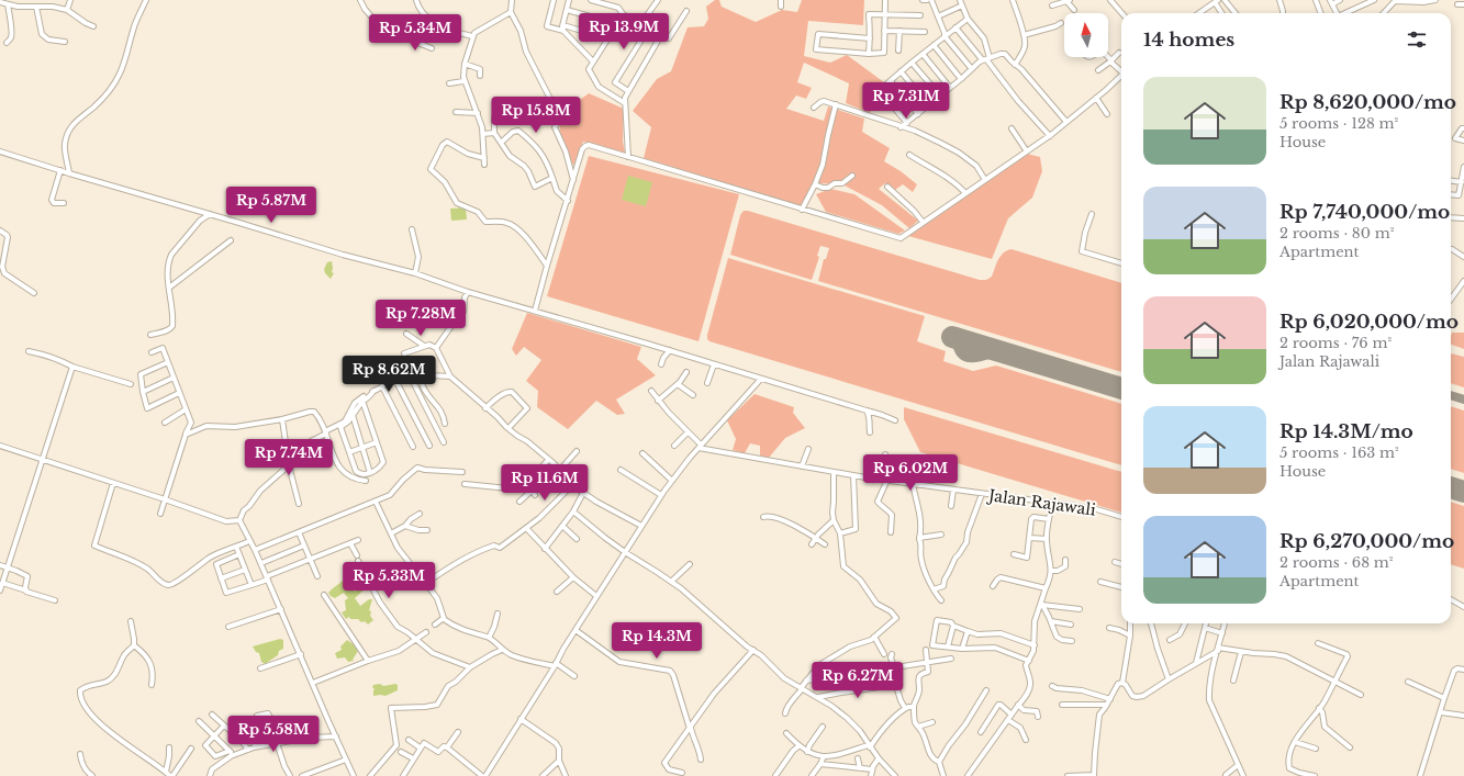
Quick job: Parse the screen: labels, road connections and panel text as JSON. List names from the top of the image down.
{
  "streets": {
    "street": ["Jalan Rajawali"]
  },
  "north": "top",
  "page": {
    "price": [
      "Rp 13.9M",
      "Rp 5.34M",
      "Rp 7.31M",
      "Rp 15.8M",
      "Rp 5.87M",
      "Rp 7.28M",
      "Rp 8.62M",
      "Rp 7.74M",
      "Rp 6.02M",
      "Rp 11.6M",
      "Rp 5.33M",
      "Rp 14.3M",
      "Rp 6.27M",
      "Rp 5.58M"
    ],
    "heading": "14 homes",
    "list": [
      {
        "name": "Rp 8,620,000/mo",
        "note": "5 rooms · 128 m² · House"
      },
      {
        "name": "Rp 7,740,000/mo",
        "note": "2 rooms · 80 m² · Apartment"
      },
      {
        "name": "Rp 6,020,000/mo",
        "note": "2 rooms · 76 m² · Jalan Rajawali"
      },
      {
        "name": "Rp 14.3M/mo",
        "note": "5 rooms · 163 m² · House"
      },
      {
        "name": "Rp 6,270,000/mo",
        "note": "2 rooms · 68 m² · Apartment"
      }
    ]
  }
}
